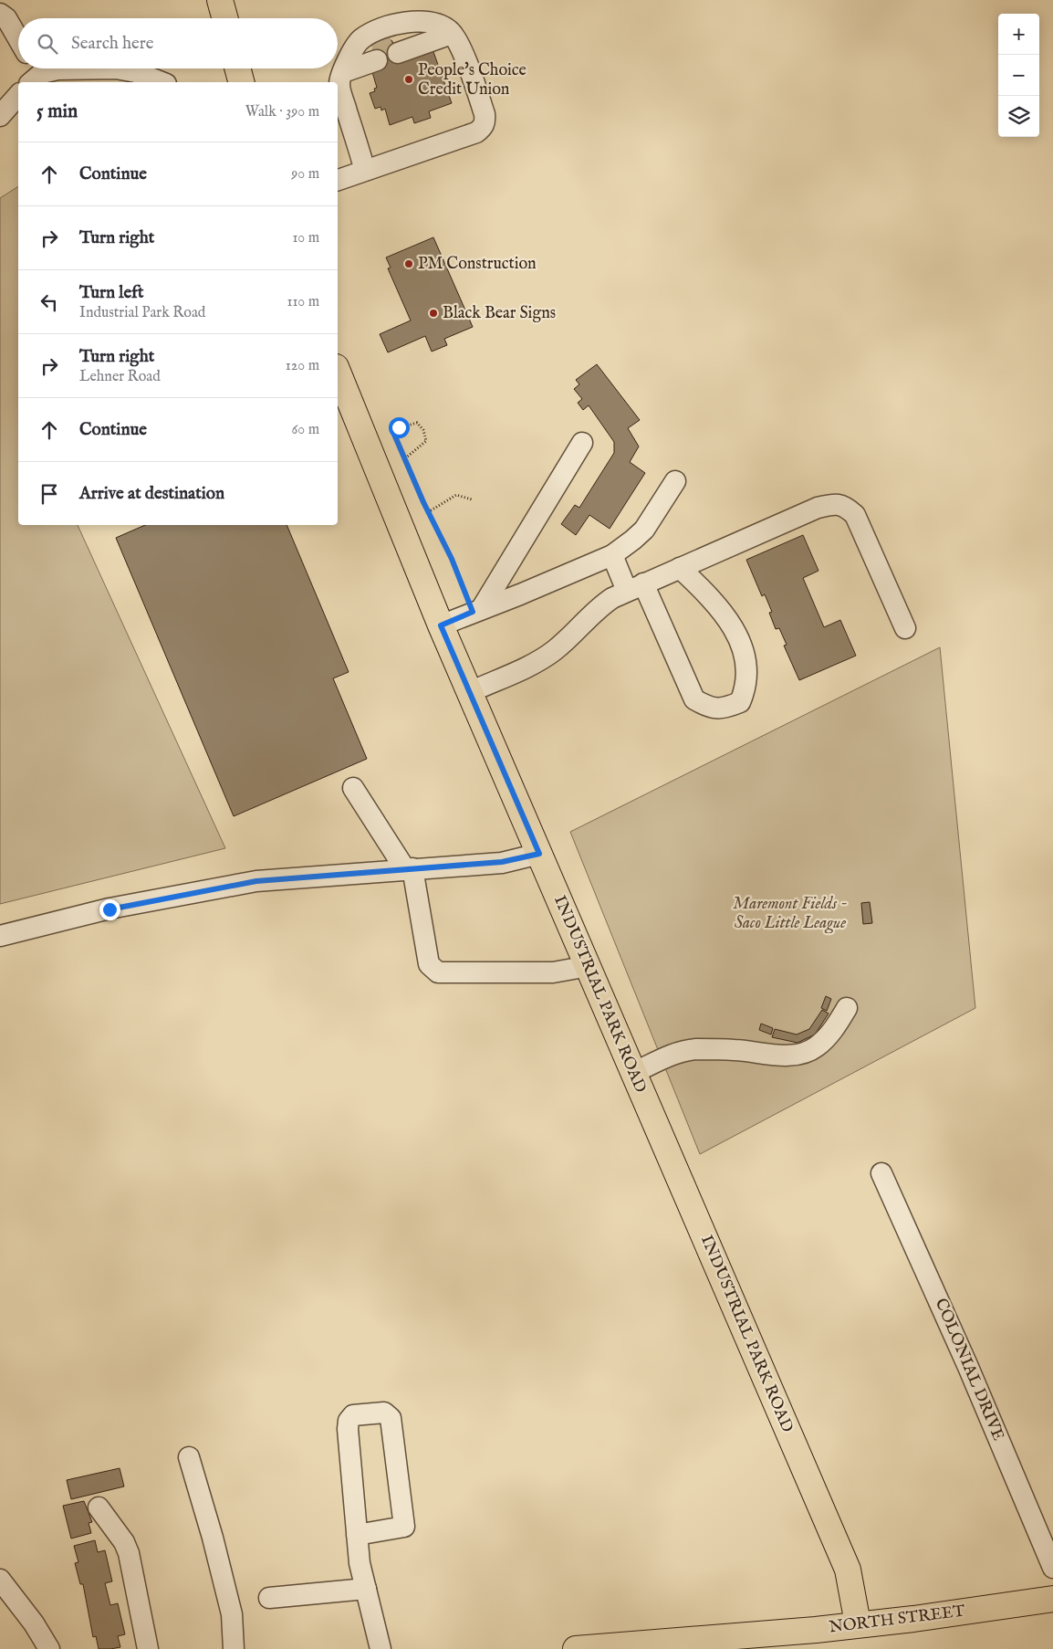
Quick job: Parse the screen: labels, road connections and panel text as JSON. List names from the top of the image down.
{
  "streets": {
    "main road": ["INDUSTRIAL PARK ROAD", "NORTH STREET"],
    "street": ["COLONIAL DRIVE"]
  },
  "crossings": [
    ["INDUSTRIAL PARK ROAD", "NORTH STREET"]
  ],
  "parks": ["Maremont Fields - Saco Little League"],
  "places": ["People's Choice Credit Union", "PM Construction", "Black Bear Signs"],
  "page": {
    "map_buttons": ["+", "−"],
    "search": "Search here",
    "heading": ["5 min", "Walk · 390 m"],
    "list": [
      ["Continue", "90 m"],
      ["Turn right", "10 m"],
      ["Turn left", "Industrial Park Road", "110 m"],
      ["Turn right", "Lehner Road", "120 m"],
      ["Continue", "60 m"],
      "Arrive at destination"
    ]
  }
}
